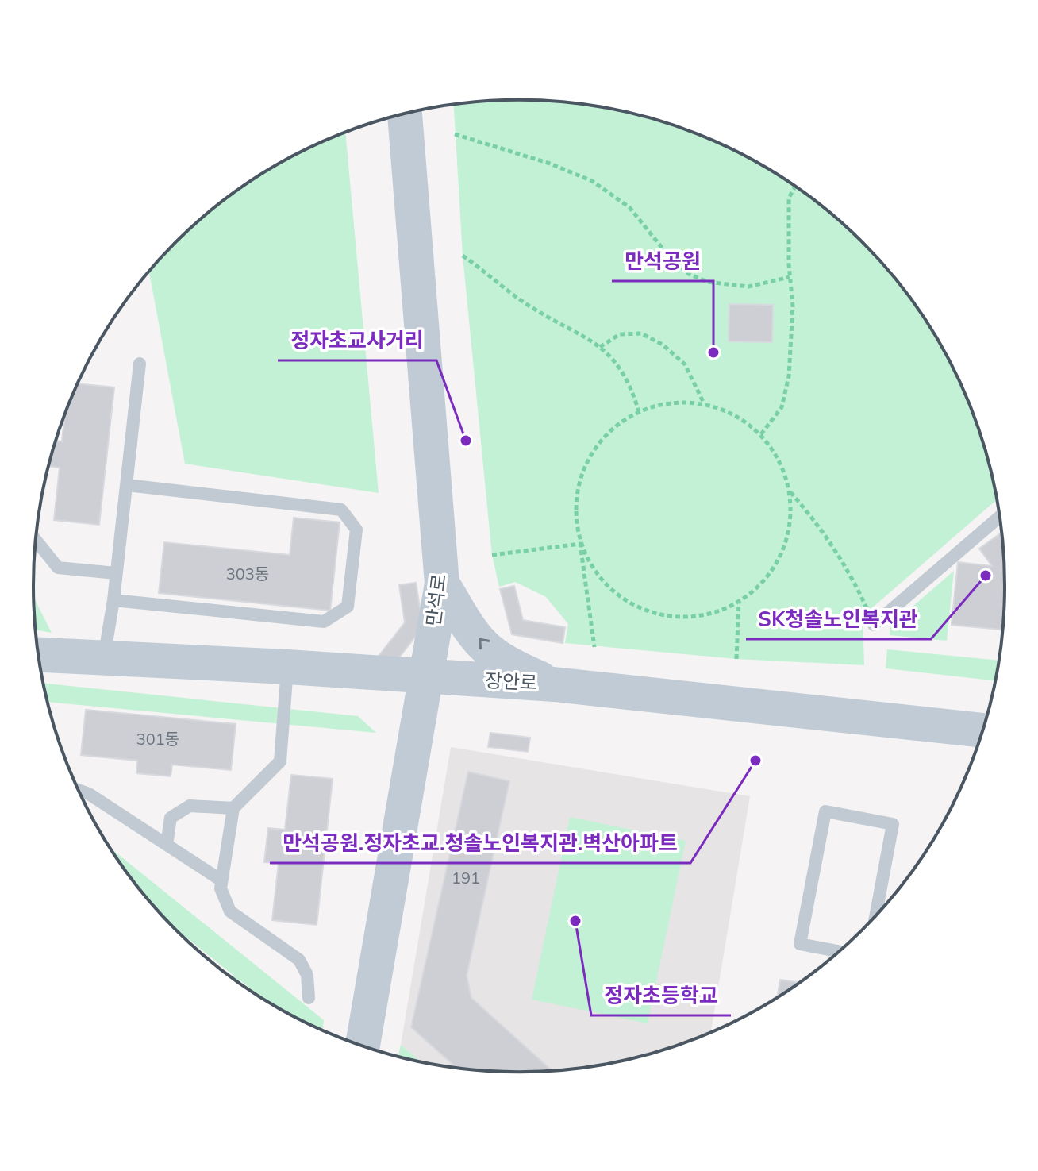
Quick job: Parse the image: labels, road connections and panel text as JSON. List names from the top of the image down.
{
  "streets": {
    "main road": ["만석로", "장안로"]
  },
  "crossings": [
    ["만석로", "장안로"]
  ],
  "places": [
    "만석공원",
    "정자초교사거리",
    "SK청솔노인복지관",
    "만석공원.정자초교.청솔노인복지관.벽산아파트",
    "정자초등학교"
  ],
  "house_numbers": ["303동", "301동", "191"]
}
